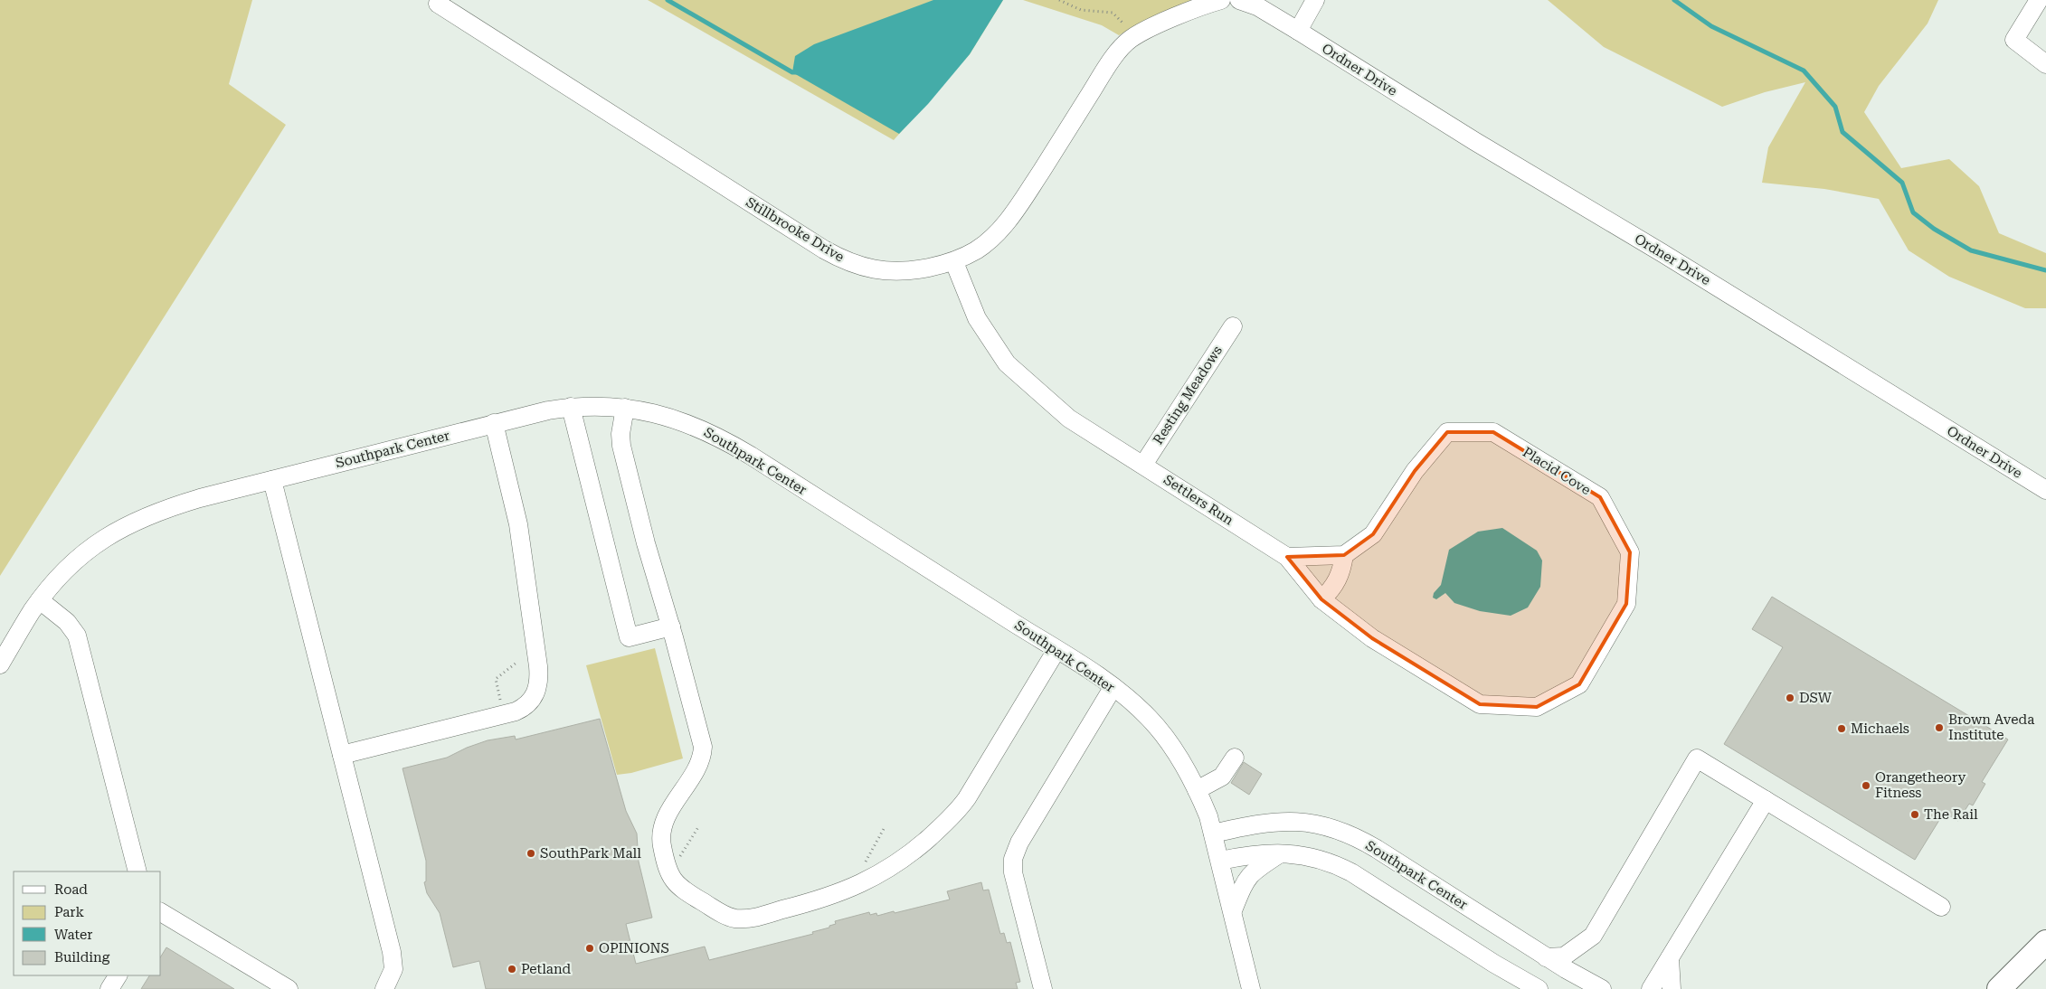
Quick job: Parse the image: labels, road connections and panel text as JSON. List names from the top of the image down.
{
  "streets": {
    "street": [
      "Ordner Drive",
      "Stillbrooke Drive",
      "Resting Meadows",
      "Southpark Center",
      "Placid Cove",
      "Settlers Run"
    ]
  },
  "crossings": [
    ["Stillbrooke Drive", "Settlers Run"],
    ["Resting Meadows", "Settlers Run"],
    ["Placid Cove", "Settlers Run"]
  ],
  "places": [
    "DSW",
    "Brown Aveda Institute",
    "Michaels",
    "Orangetheory Fitness",
    "The Rail",
    "SouthPark Mall",
    "OPINIONS",
    "Petland"
  ],
  "legend": [
    "Road",
    "Park",
    "Water",
    "Building"
  ]
}
